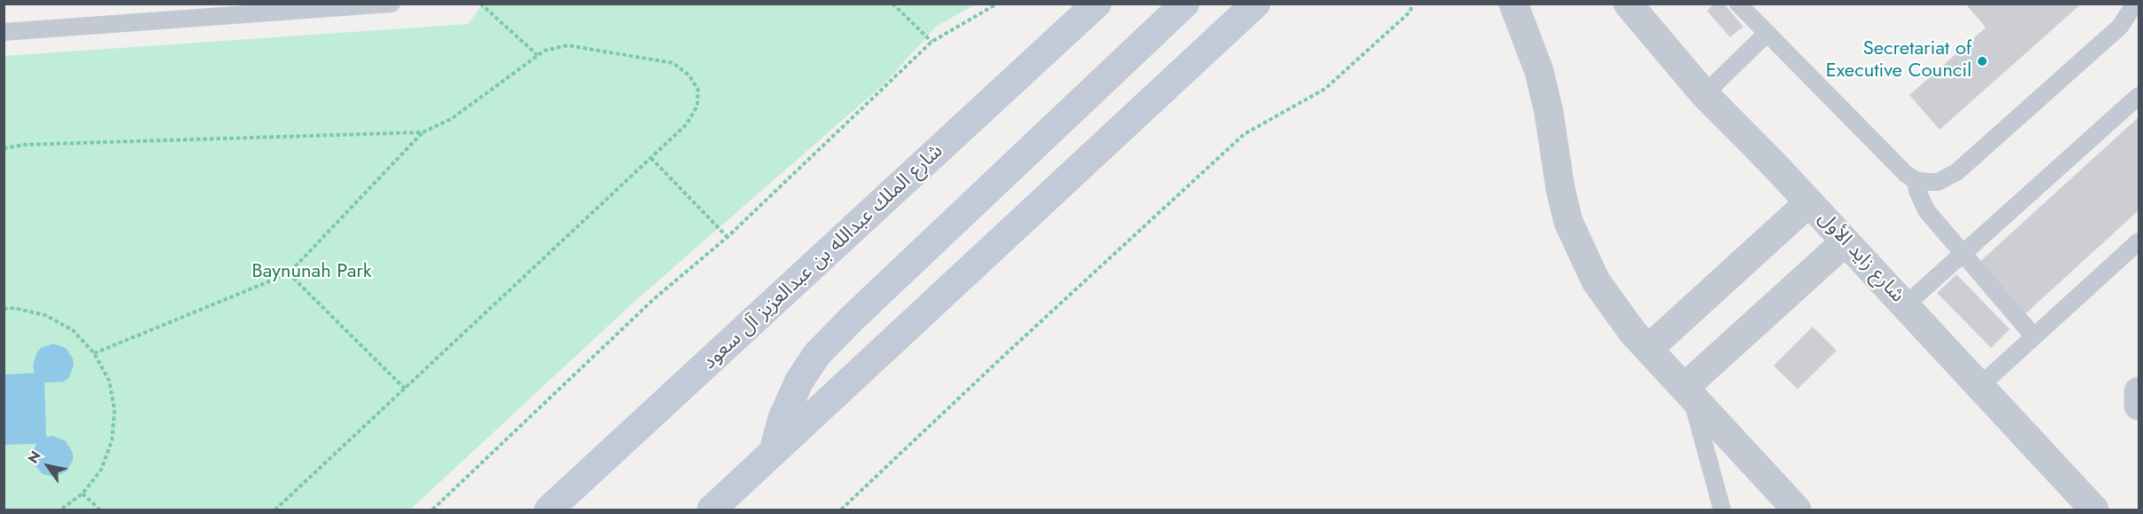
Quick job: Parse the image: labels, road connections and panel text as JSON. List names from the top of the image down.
{
  "streets": {
    "main road": ["شارع الملك عبدالله بن عبدالعزيز آل سعود"],
    "street": ["شارع زايد الأول"]
  },
  "parks": ["Baynunah Park"],
  "places": ["Secretariat of Executive Council"],
  "north": "top left"
}
